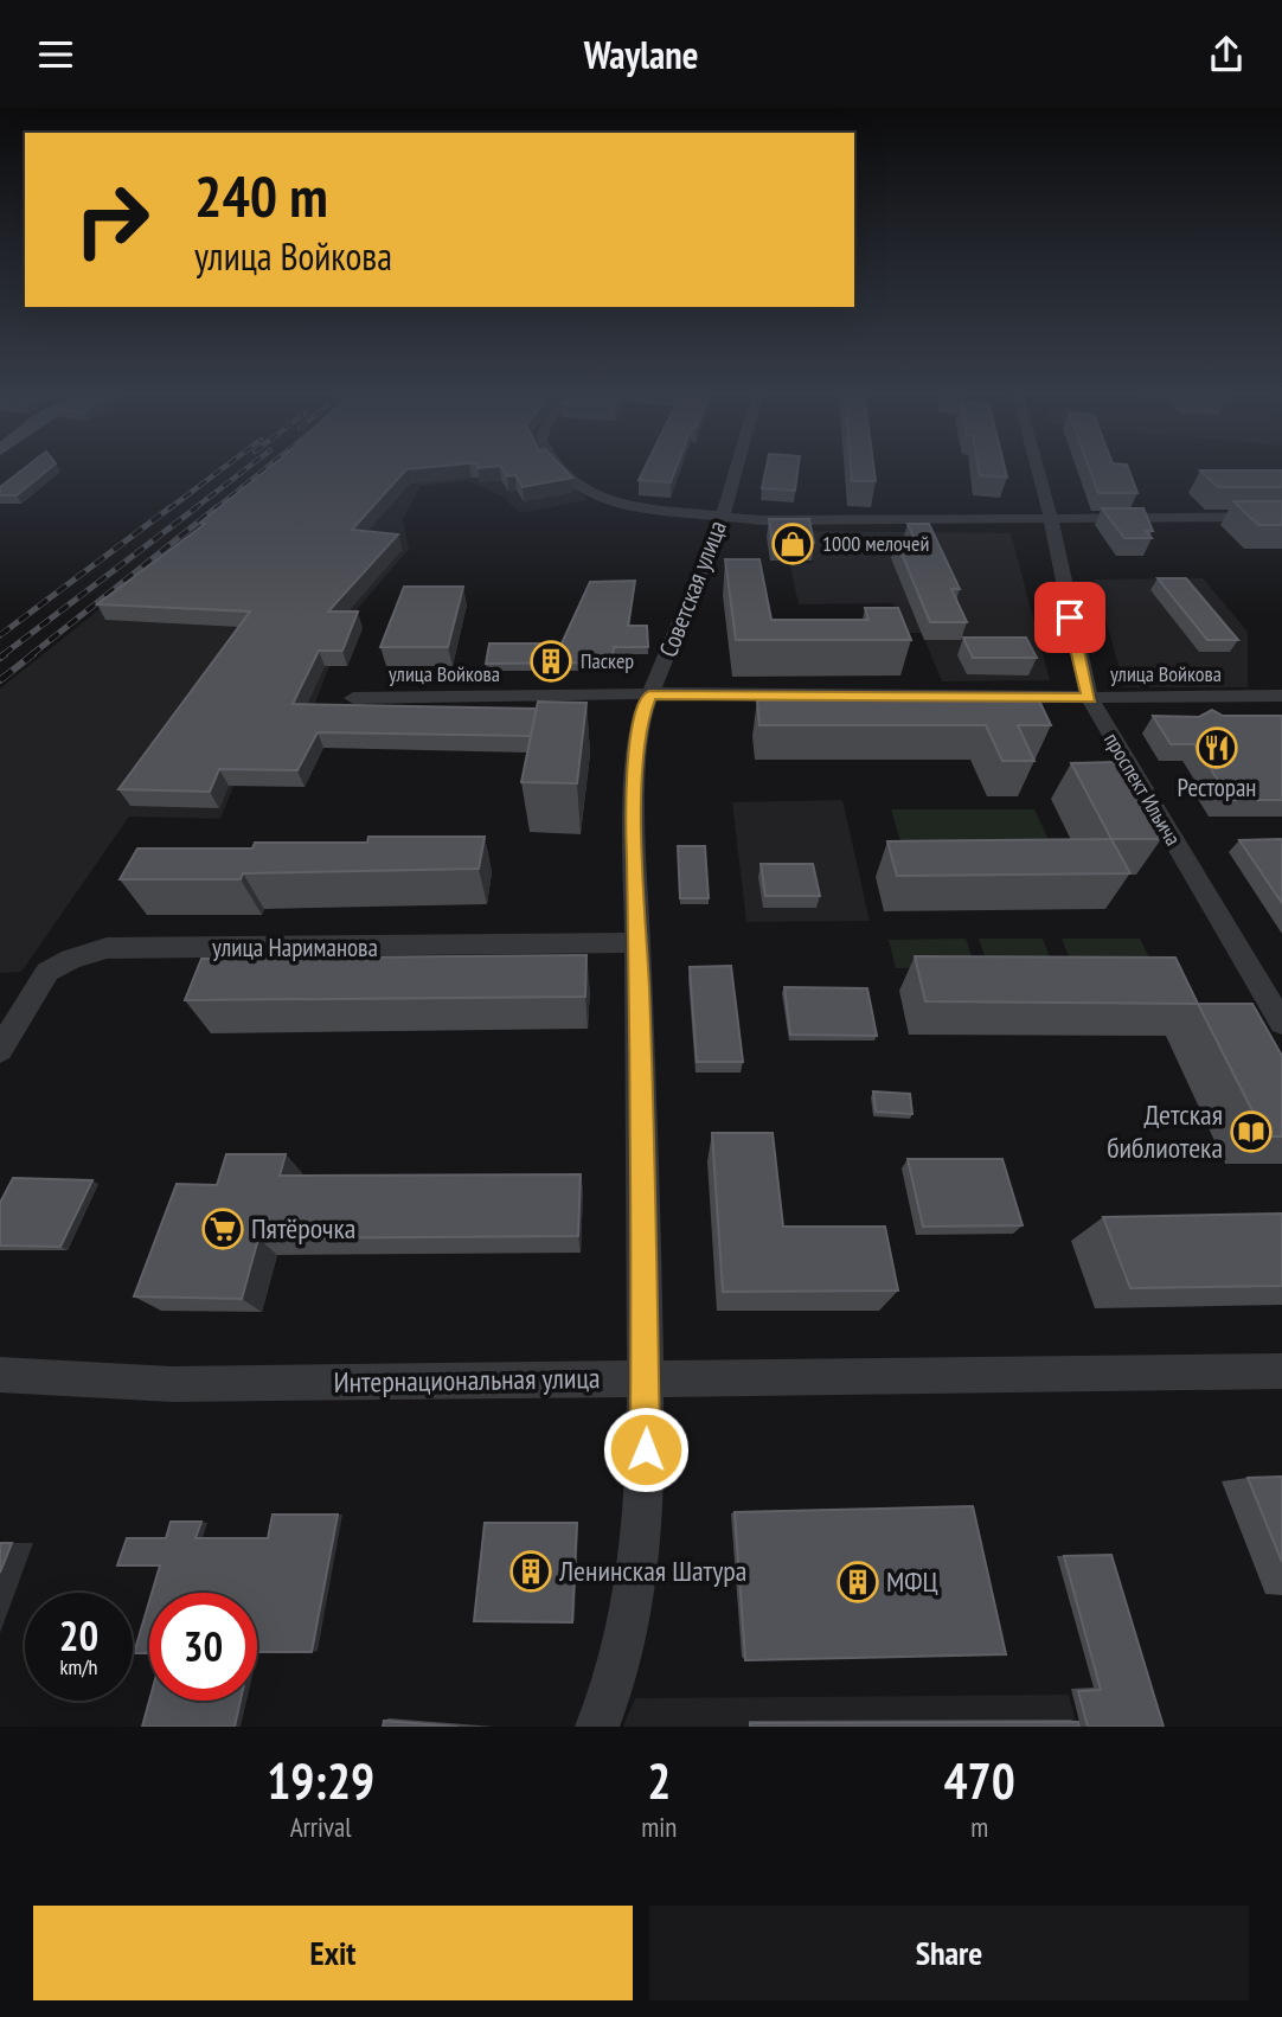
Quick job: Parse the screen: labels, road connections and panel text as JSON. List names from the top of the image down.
{
  "streets": {
    "street": [
      "Советская улица",
      "улица Войкова",
      "проспект Ильича",
      "улица Нариманова",
      "Интернациональная улица"
    ]
  },
  "crossings": [
    ["Советская улица", "улица Войкова"],
    ["Советская улица", "улица Нариманова"],
    ["Советская улица", "Интернациональная улица"],
    ["улица Войкова", "проспект Ильича"]
  ],
  "places": {
    "shop": ["1000 мелочей"],
    "building": ["Паскер", "Ленинская Шатура", "МФЦ"],
    "restaurant": ["Ресторан"],
    "library": ["Детская библиотека"],
    "supermarket": ["Пятёрочка"]
  },
  "page": {
    "header": "Waylane",
    "turn": ["240 m", "улица Войкова"],
    "speed": "20 km/h",
    "limit": "30",
    "eta": [
      "19:29",
      "Arrival",
      "2",
      "min",
      "470",
      "m"
    ],
    "buttons": ["Exit", "Share"]
  }
}
